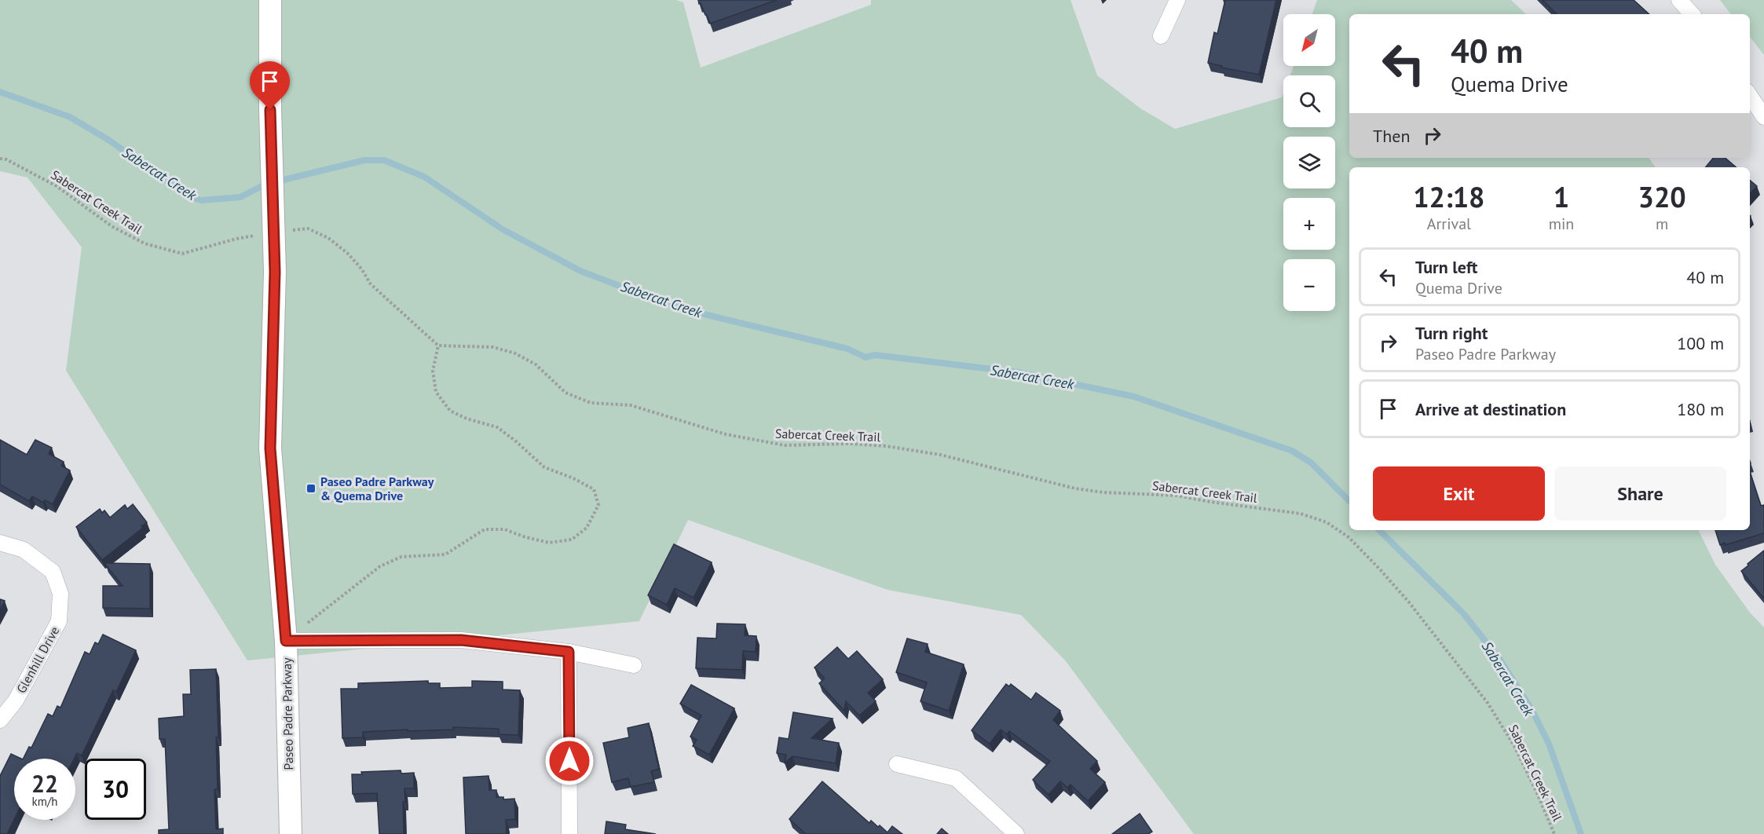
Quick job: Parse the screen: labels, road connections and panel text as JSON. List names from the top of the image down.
{
  "streets": {
    "main road": ["Paseo Padre Parkway"],
    "street": ["Glenhill Drive"],
    "path": ["Sabercat Creek Trail"]
  },
  "water": ["Sabercat Creek"],
  "places": {
    "transit": ["Paseo Padre Parkway & Quema Drive"]
  },
  "north": "bottom left",
  "page": {
    "map_buttons": ["+", "−"],
    "turn": ["40 m", "Quema Drive"],
    "then": "Then",
    "eta": [
      "12:18",
      "Arrival",
      "1",
      "min",
      "320",
      "m"
    ],
    "list": [
      {
        "name": "Turn left",
        "note": "Quema Drive",
        "value": "40 m"
      },
      {
        "name": "Turn right",
        "note": "Paseo Padre Parkway",
        "value": "100 m"
      },
      {
        "name": "Arrive at destination",
        "value": "180 m"
      }
    ],
    "buttons": ["Exit", "Share"],
    "speed": "22 km/h",
    "limit": "30"
  }
}
